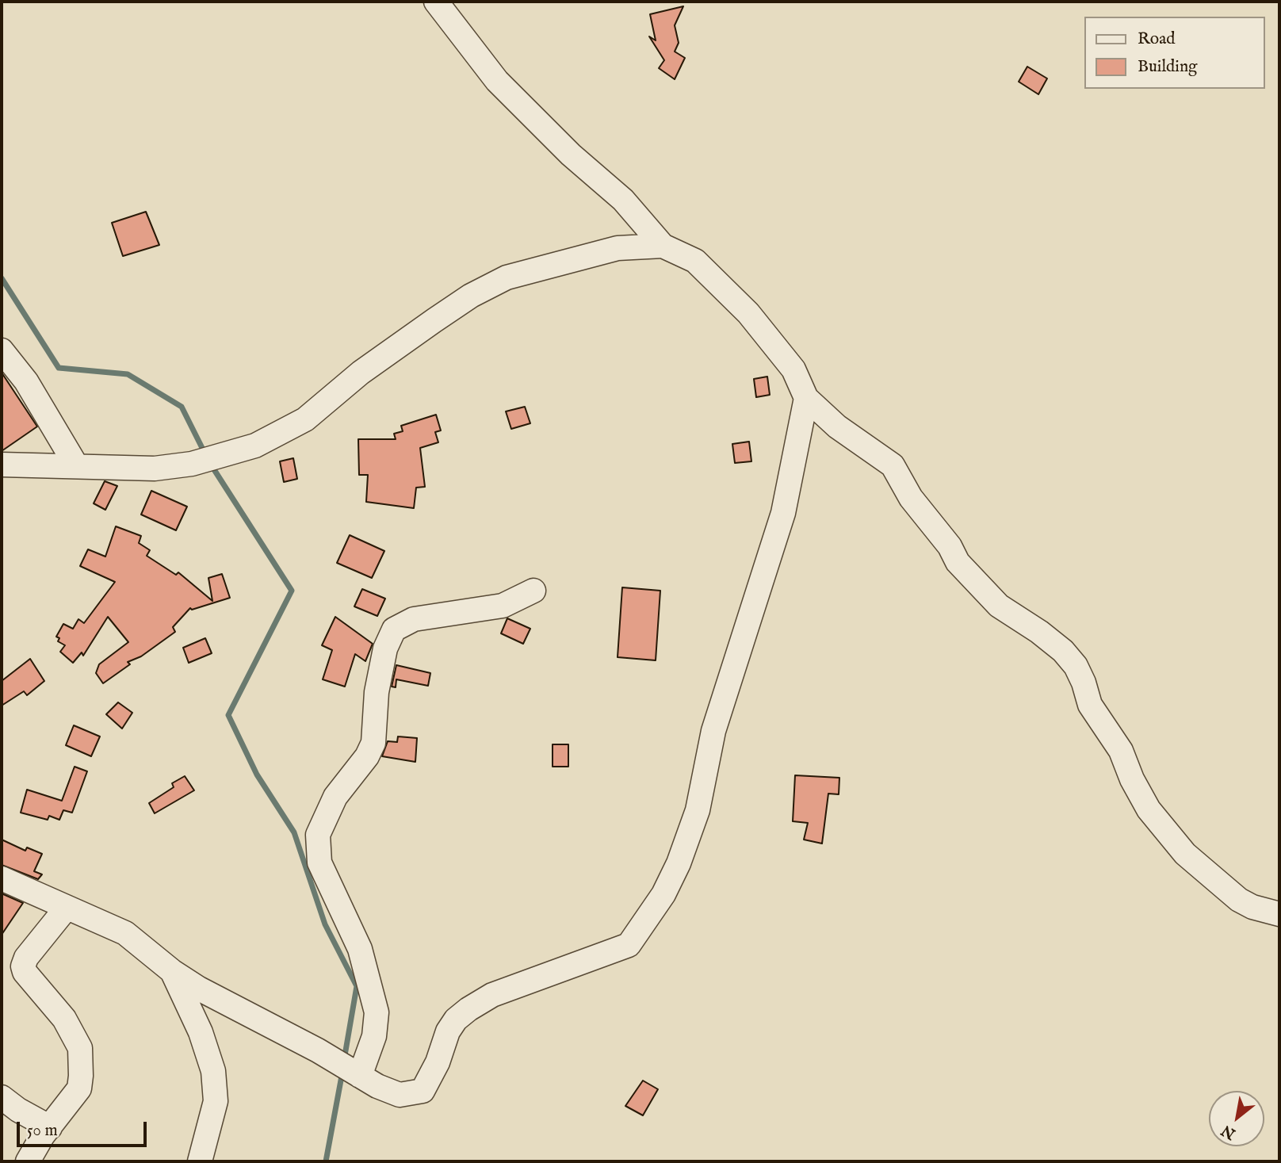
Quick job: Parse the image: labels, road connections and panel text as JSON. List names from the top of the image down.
{
  "legend": ["Road", "Building"],
  "scale_bar": "50 m",
  "north": "bottom left"
}
